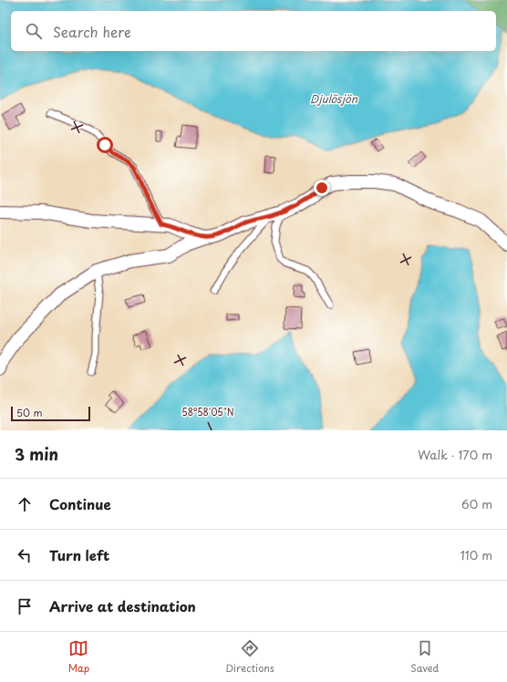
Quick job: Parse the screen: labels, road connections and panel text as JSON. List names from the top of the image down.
{
  "water": ["Djulösjön"],
  "scale_bar": "50 m",
  "page": {
    "search": "Search here",
    "scale": "50 m",
    "heading": ["3 min", "Walk · 170 m"],
    "list": [
      ["Continue", "60 m"],
      ["Turn left", "110 m"],
      "Arrive at destination"
    ],
    "nav": ["Map", "Directions", "Saved"]
  },
  "coordinates": ["58°58'05\"N"]
}
